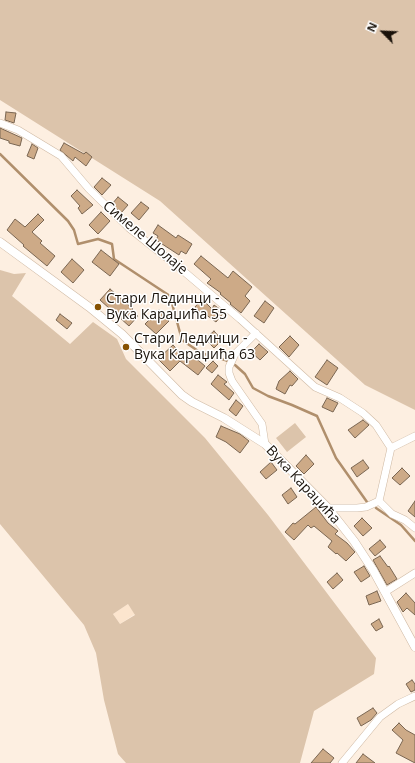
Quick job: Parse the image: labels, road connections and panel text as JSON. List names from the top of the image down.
{
  "streets": {
    "street": ["Симеле Шолаје", "Вука Караџића"]
  },
  "places": ["Стари Лединци - Вука Караџића 55", "Стари Лединци - Вука Караџића 63"],
  "north": "top left"
}
